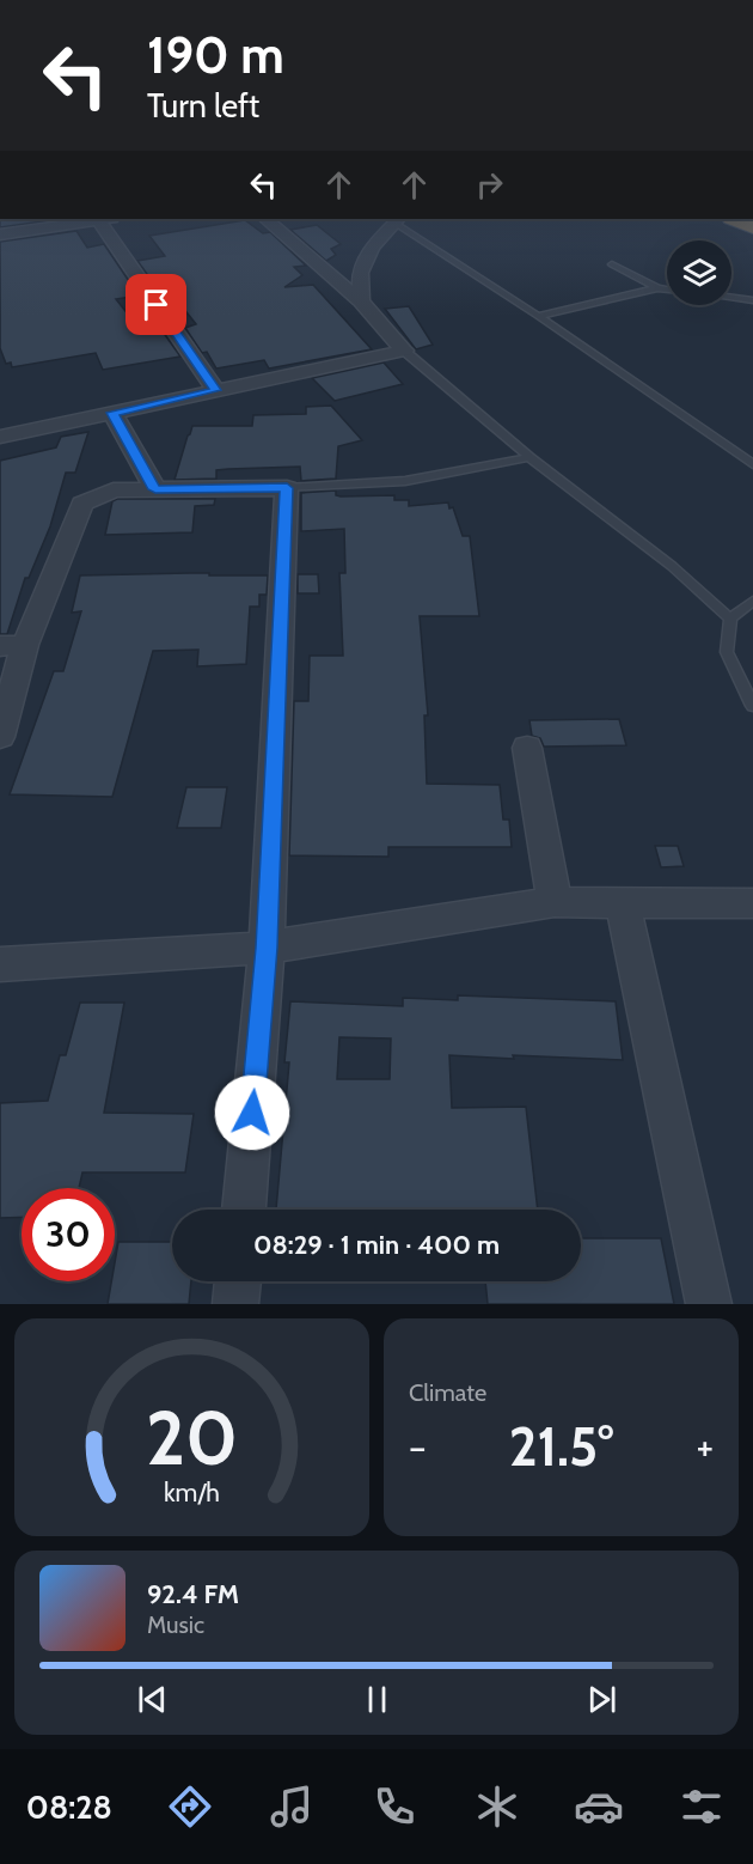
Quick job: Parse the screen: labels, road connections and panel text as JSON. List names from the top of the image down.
{
  "page": {
    "turn": ["190 m", "Turn left"],
    "limit": "30",
    "trip": "08:29 · 1 min · 400 m",
    "tile": "Climate",
    "heat": ["−", "21.5°", "+"],
    "song": ["92.4 FM", "Music"],
    "tabs": "08:28",
    "gauge": ["20", "km/h"]
  }
}
